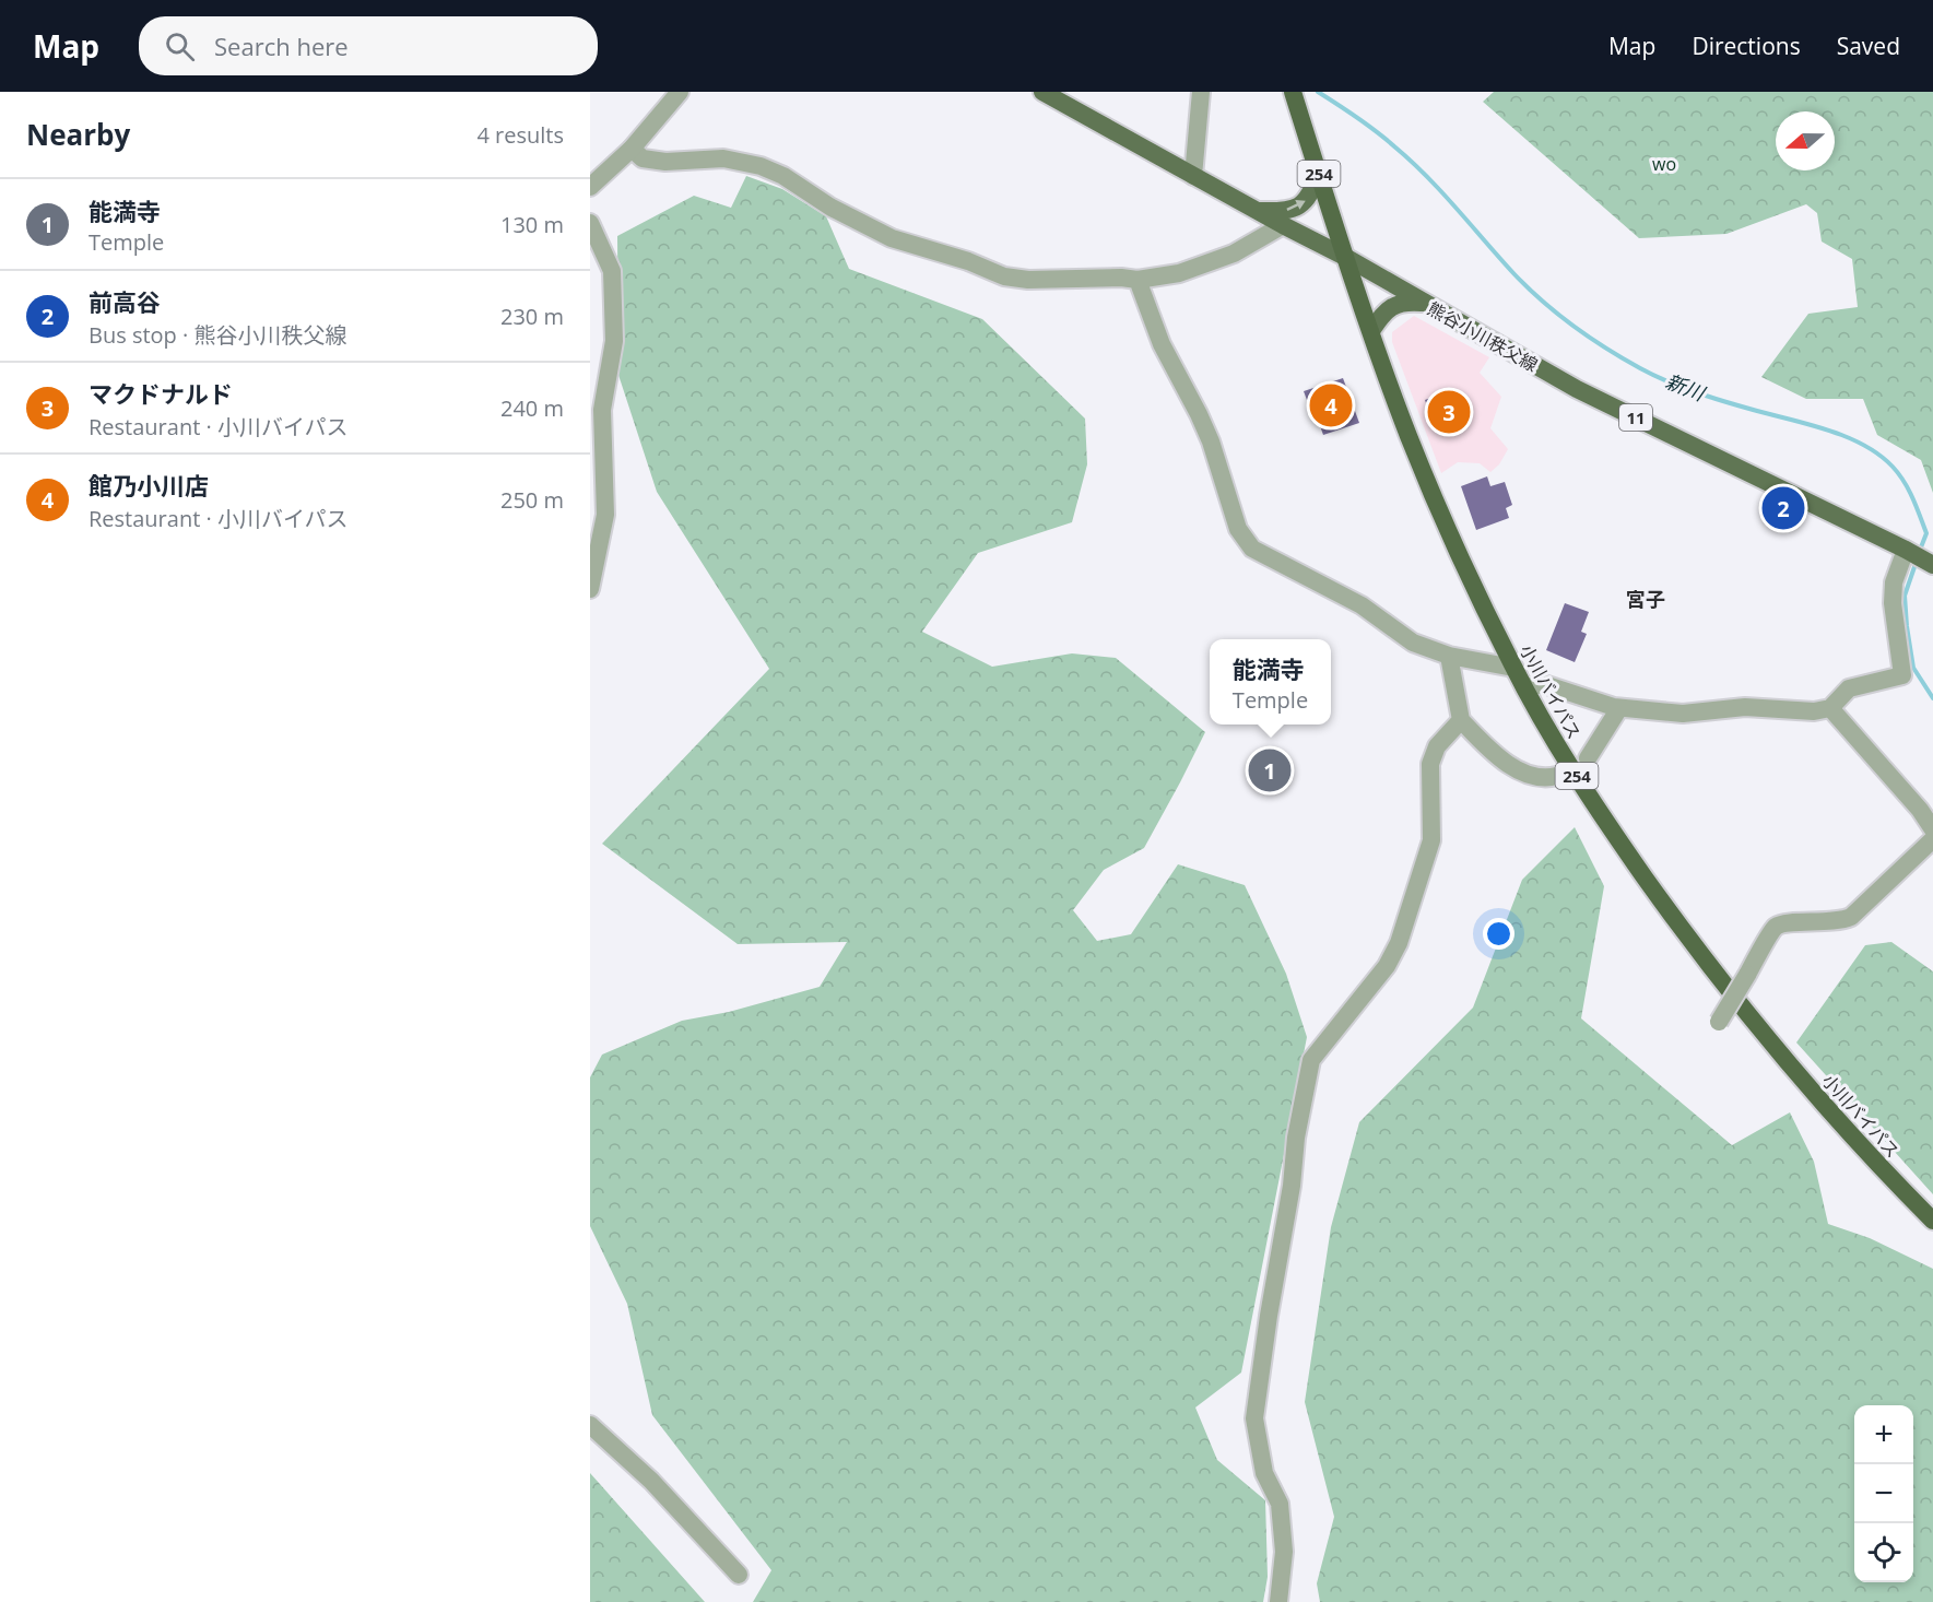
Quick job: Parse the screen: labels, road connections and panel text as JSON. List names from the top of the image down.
{
  "streets": {
    "highway": ["254", "小川バイパス"],
    "main road": ["熊谷小川秩父線", "11"]
  },
  "crossings": [
    ["熊谷小川秩父線", "小川バイパス"]
  ],
  "districts": ["宮子"],
  "water": ["新川"],
  "parks": ["wo"],
  "north": "left",
  "page": {
    "header": "Map",
    "search": "Search here",
    "nav": ["Map", "Directions", "Saved"],
    "heading": ["Nearby", "4 results"],
    "list": [
      {
        "mark": "1",
        "name": "能満寺",
        "note": "Temple",
        "value": "130 m"
      },
      {
        "mark": "2",
        "name": "前高谷",
        "note": "Bus stop · 熊谷小川秩父線",
        "value": "230 m"
      },
      {
        "mark": "3",
        "name": "マクドナルド",
        "note": "Restaurant · 小川バイパス",
        "value": "240 m"
      },
      {
        "mark": "4",
        "name": "館乃小川店",
        "note": "Restaurant · 小川バイパス",
        "value": "250 m"
      }
    ],
    "pins": [
      "4",
      "3",
      "2",
      "1"
    ],
    "popup": ["能満寺", "Temple"],
    "map_buttons": ["+", "−"]
  }
}
